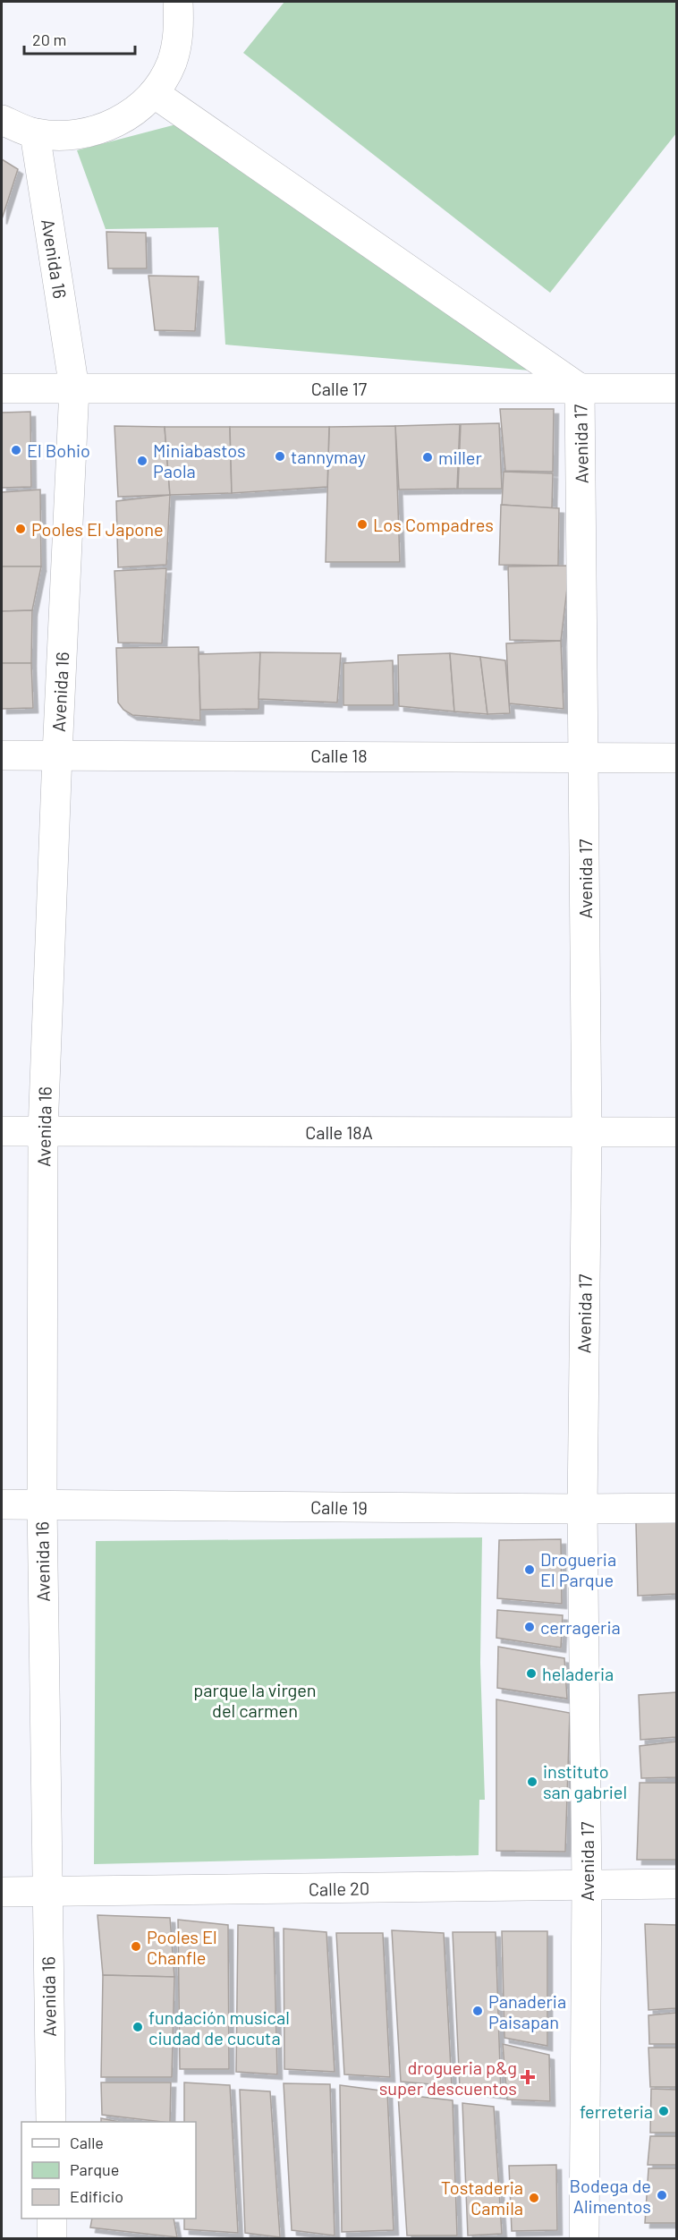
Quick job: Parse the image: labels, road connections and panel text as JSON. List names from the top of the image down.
{
  "streets": {
    "street": [
      "Avenida 16",
      "Calle 17",
      "Avenida 17",
      "Calle 18",
      "Calle 18A",
      "Calle 19",
      "Calle 20"
    ]
  },
  "crossings": [
    ["Avenida 16", "Calle 17"],
    ["Avenida 16", "Calle 18"],
    ["Avenida 16", "Calle 18A"],
    ["Avenida 16", "Calle 19"],
    ["Avenida 16", "Calle 20"],
    ["Calle 17", "Avenida 17"],
    ["Avenida 17", "Calle 18"],
    ["Avenida 17", "Calle 18A"],
    ["Avenida 17", "Calle 19"],
    ["Avenida 17", "Calle 20"]
  ],
  "parks": ["parque la virgen del carmen"],
  "places": {
    "other": [
      "El Bohio",
      "tannymay",
      "miller",
      "Miniabastos Paola",
      "Los Compadres",
      "Pooles El Japone",
      "Drogueria El Parque",
      "cerrageria",
      "heladeria",
      "instituto san gabriel",
      "Pooles El Chanfle",
      "Panaderia Paisapan",
      "fundación musical ciudad de cucuta",
      "ferreteria",
      "Bodega de Alimentos",
      "Tostaderia Camila"
    ],
    "health": ["drogueria p&g super descuentos"]
  },
  "legend": ["Calle", "Parque", "Edificio"],
  "scale_bar": "20 m"
}
